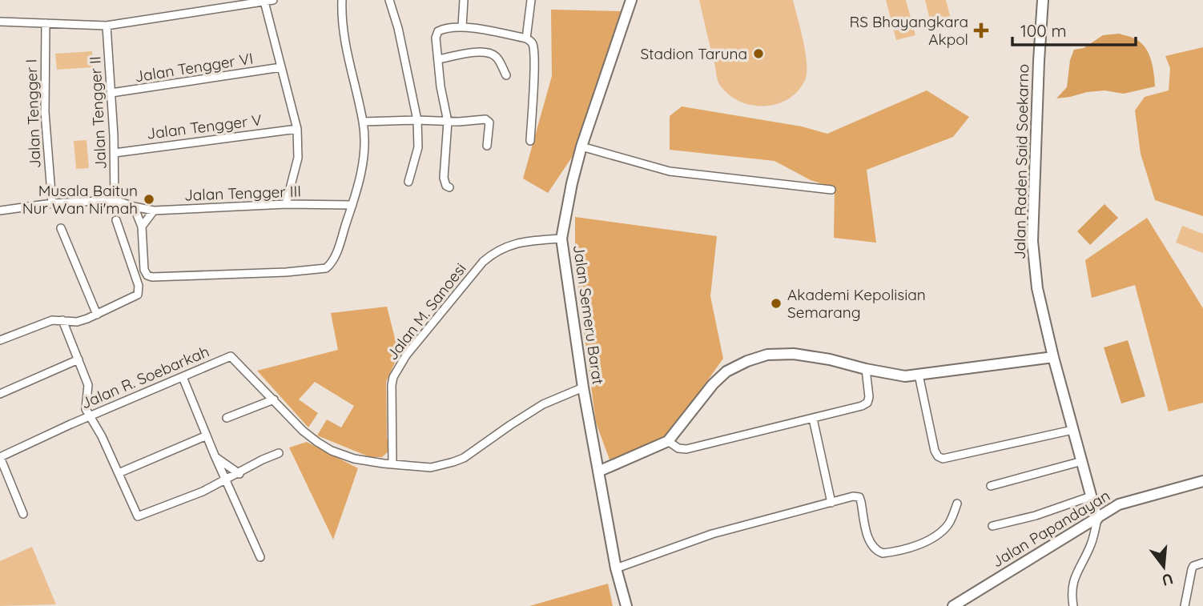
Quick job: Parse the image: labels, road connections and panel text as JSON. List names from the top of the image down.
{
  "streets": {
    "street": [
      "Jalan Tengger VI",
      "Jalan Tengger II",
      "Jalan Tengger I",
      "Jalan Tengger V",
      "Jalan Raden Said Soekarno",
      "Jalan Tengger III",
      "Jalan M. Sanoesi",
      "Jalan Semeru Barat",
      "Jalan R. Soebarkah",
      "Jalan Papandayan"
    ]
  },
  "crossings": [
    ["Jalan Tengger VI", "Jalan Tengger II"],
    ["Jalan Tengger II", "Jalan Tengger V"],
    ["Jalan Tengger II", "Jalan Tengger III"],
    ["Jalan Raden Said Soekarno", "Jalan Papandayan"],
    ["Jalan M. Sanoesi", "Jalan Semeru Barat"],
    ["Jalan M. Sanoesi", "Jalan R. Soebarkah"],
    ["Jalan Semeru Barat", "Jalan R. Soebarkah"]
  ],
  "places": {
    "health": ["RS Bhayangkara Akpol"],
    "other": ["Stadion Taruna", "Musala Baitun Nur Wan Ni'mah", "Akademi Kepolisian Semarang"]
  },
  "scale_bar": "100 m",
  "north": "bottom"
}
